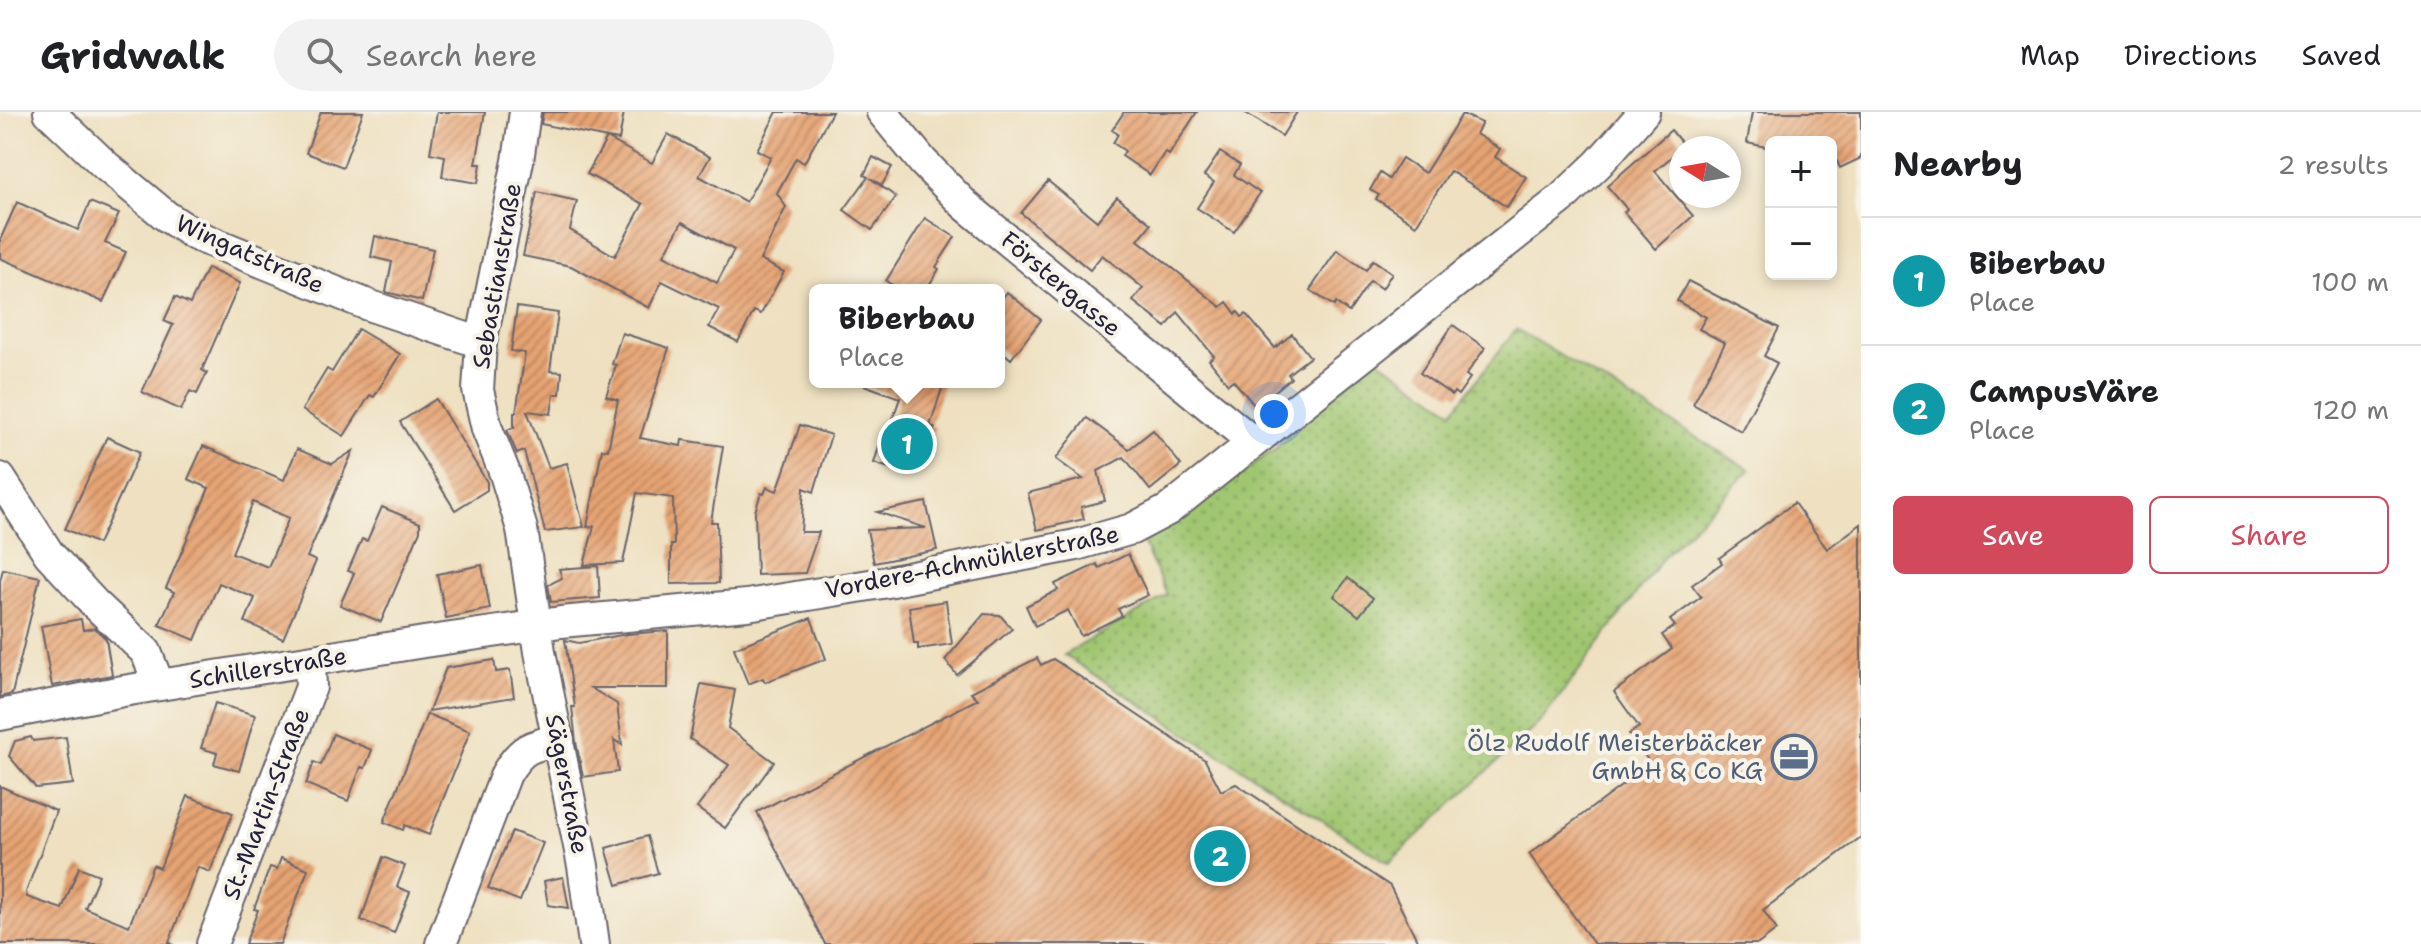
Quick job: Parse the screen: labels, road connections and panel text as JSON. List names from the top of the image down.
{
  "streets": {
    "street": [
      "Wingatstraße",
      "Sebastianstraße",
      "Förstergasse",
      "Vordere-Achmühlerstraße",
      "Schillerstraße",
      "Sägerstraße",
      "St.-Martin-Straße"
    ]
  },
  "crossings": [
    ["Wingatstraße", "Sebastianstraße"],
    ["Sebastianstraße", "Vordere-Achmühlerstraße"],
    ["Sebastianstraße", "Schillerstraße"],
    ["Sebastianstraße", "Sägerstraße"],
    ["Förstergasse", "Vordere-Achmühlerstraße"],
    ["Vordere-Achmühlerstraße", "Schillerstraße"],
    ["Vordere-Achmühlerstraße", "Sägerstraße"],
    ["Schillerstraße", "Sägerstraße"],
    ["Schillerstraße", "St.-Martin-Straße"]
  ],
  "places": {
    "office": ["Ölz Rudolf Meisterbäcker GmbH & Co KG"]
  },
  "north": "left",
  "page": {
    "header": "Gridwalk",
    "search": "Search here",
    "nav": ["Map", "Directions", "Saved"],
    "heading": ["Nearby", "2 results"],
    "map_buttons": ["+", "−"],
    "list": [
      {
        "mark": "1",
        "name": "Biberbau",
        "note": "Place",
        "value": "100 m"
      },
      {
        "mark": "2",
        "name": "CampusVäre",
        "note": "Place",
        "value": "120 m"
      }
    ],
    "popup": ["Biberbau", "Place"],
    "pins": ["1", "2"],
    "buttons": ["Save", "Share"]
  }
}
